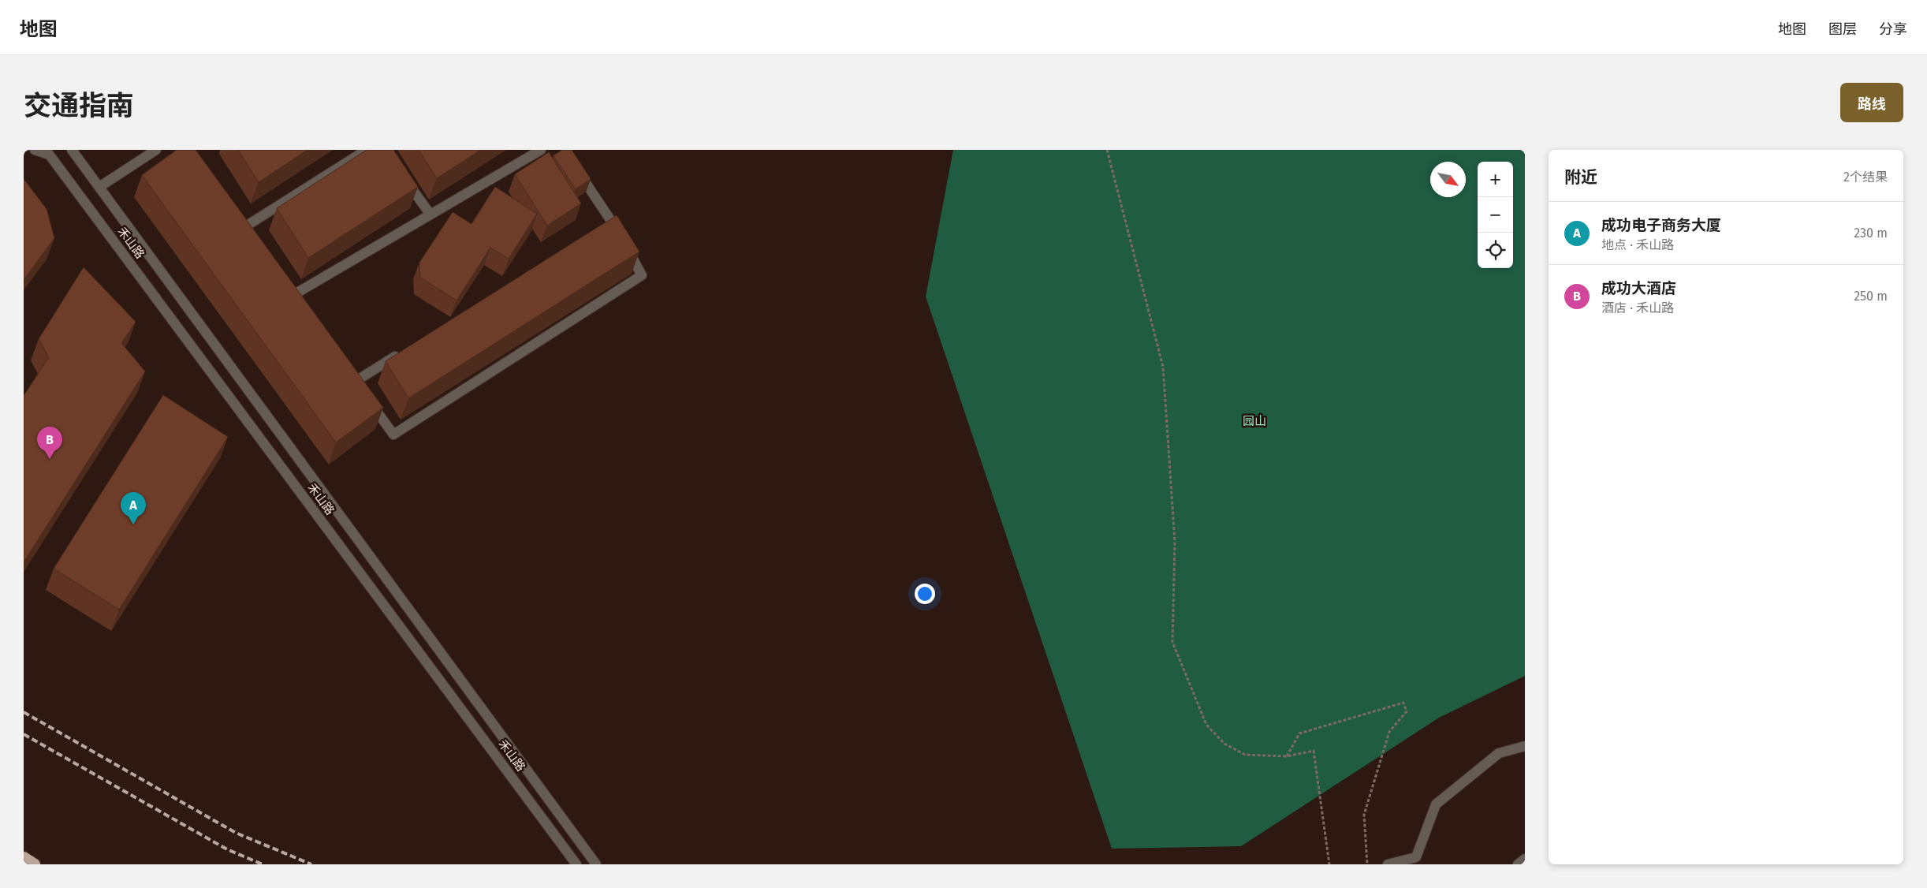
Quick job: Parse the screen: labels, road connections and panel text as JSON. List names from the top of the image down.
{
  "streets": {
    "street": ["禾山路"]
  },
  "parks": ["园山"],
  "north": "bottom right",
  "page": {
    "header": "地图",
    "nav": ["地图", "图层", "分享"],
    "title": "交通指南",
    "buttons": "路线",
    "heading": ["附近", "2个结果"],
    "map_buttons": ["+", "−"],
    "list": [
      {
        "mark": "A",
        "name": "成功电子商务大厦",
        "note": "地点 · 禾山路",
        "value": "230 m"
      },
      {
        "mark": "B",
        "name": "成功大酒店",
        "note": "酒店 · 禾山路",
        "value": "250 m"
      }
    ],
    "pins": ["B", "A"]
  }
}
